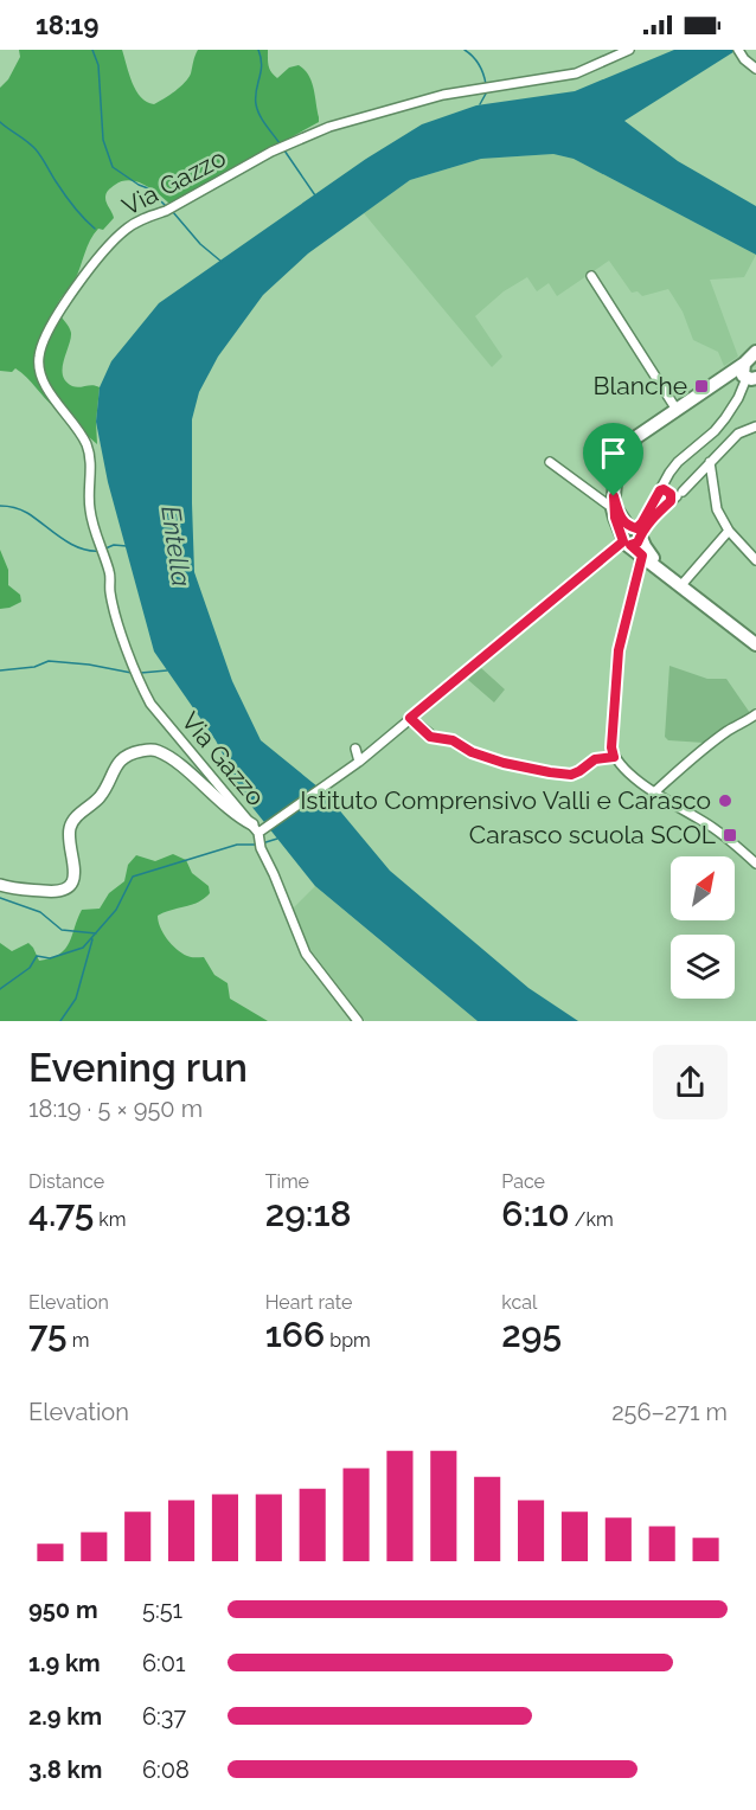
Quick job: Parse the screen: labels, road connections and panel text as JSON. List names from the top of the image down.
{
  "streets": {
    "street": ["Via Gazzo"]
  },
  "water": ["Entella"],
  "places": {
    "transit": ["Blanche", "Carasco scuola SCOL"],
    "other": ["Istituto Comprensivo Valli e Carasco"]
  },
  "north": "top right",
  "page": {
    "status": "18:19",
    "heading": ["Evening run", "18:19 · 5 × 950 m"],
    "stats": [
      ["Distance", "4.75 km"],
      ["Time", "29:18"],
      ["Pace", "6:10 /km"],
      ["Elevation", "75 m"],
      ["Heart rate", "166 bpm"],
      ["kcal", "295"]
    ],
    "chart": ["Elevation", "256–271 m"],
    "list": [
      {
        "name": "950 m",
        "note": "5:51"
      },
      {
        "name": "1.9 km",
        "note": "6:01"
      },
      {
        "name": "2.9 km",
        "note": "6:37"
      },
      {
        "name": "3.8 km",
        "note": "6:08"
      }
    ]
  }
}
